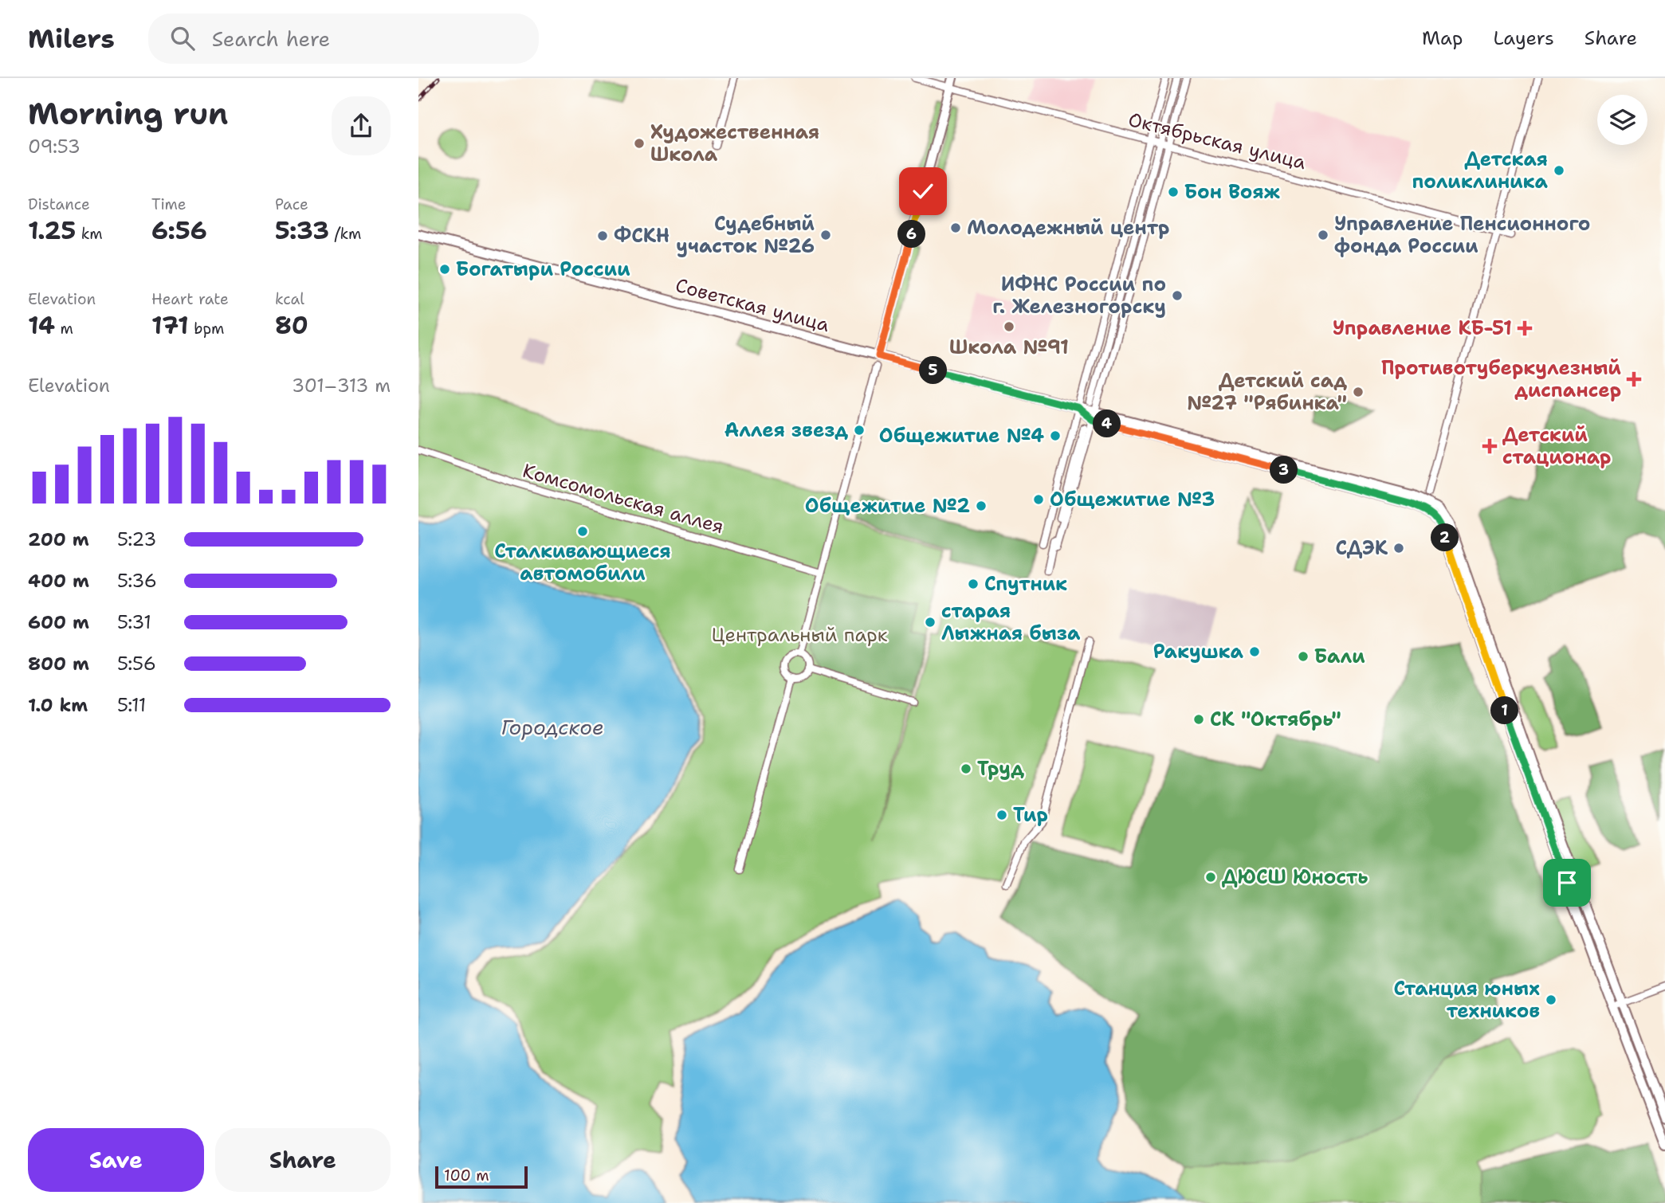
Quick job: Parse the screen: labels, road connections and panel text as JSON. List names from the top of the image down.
{
  "streets": {
    "main road": ["Советская улица"],
    "street": ["Октябрьская улица", "Комсомольская аллея"]
  },
  "water": ["Городское"],
  "parks": ["Центральный парк"],
  "places": {
    "other": [
      "Художественная Школа",
      "Детская поликлиника",
      "Бон Вояж",
      "Молодежный центр",
      "Судебный участок №26",
      "Управление Пенсионного фонда России",
      "ФСКН",
      "Богатыри России",
      "ИФНС России по г. Железногорску",
      "Школа №91",
      "Детский сад №27 \"Рябинка\"",
      "Аллея звезд",
      "Общежитие №4",
      "Общежитие №3",
      "Общежитие №2",
      "Сталкивающиеся автомобили",
      "СДЭК",
      "Спутник",
      "старая Лыжная быза",
      "Ракушка",
      "Бали",
      "СК \"Октябрь\"",
      "Труд",
      "Тир",
      "ДЮСШ Юность",
      "Станция юных техников"
    ],
    "health": ["Управление КБ-51", "Противотуберкулезный диспансер", "Детский стационар"]
  },
  "scale_bar": "100 m",
  "page": {
    "header": "Milers",
    "search": "Search here",
    "nav": ["Map", "Layers", "Share"],
    "heading": ["Morning run", "09:53"],
    "stats": [
      ["Distance", "1.25 km"],
      ["Time", "6:56"],
      ["Pace", "5:33 /km"],
      ["Elevation", "14 m"],
      ["Heart rate", "171 bpm"],
      ["kcal", "80"]
    ],
    "pins": [
      "6",
      "5",
      "4",
      "3",
      "2",
      "1"
    ],
    "chart": ["Elevation", "301–313 m"],
    "list": [
      {
        "name": "200 m",
        "note": "5:23"
      },
      {
        "name": "400 m",
        "note": "5:36"
      },
      {
        "name": "600 m",
        "note": "5:31"
      },
      {
        "name": "800 m",
        "note": "5:56"
      },
      {
        "name": "1.0 km",
        "note": "5:11"
      }
    ],
    "buttons": ["Save", "Share"],
    "scale": "100 m"
  }
}
